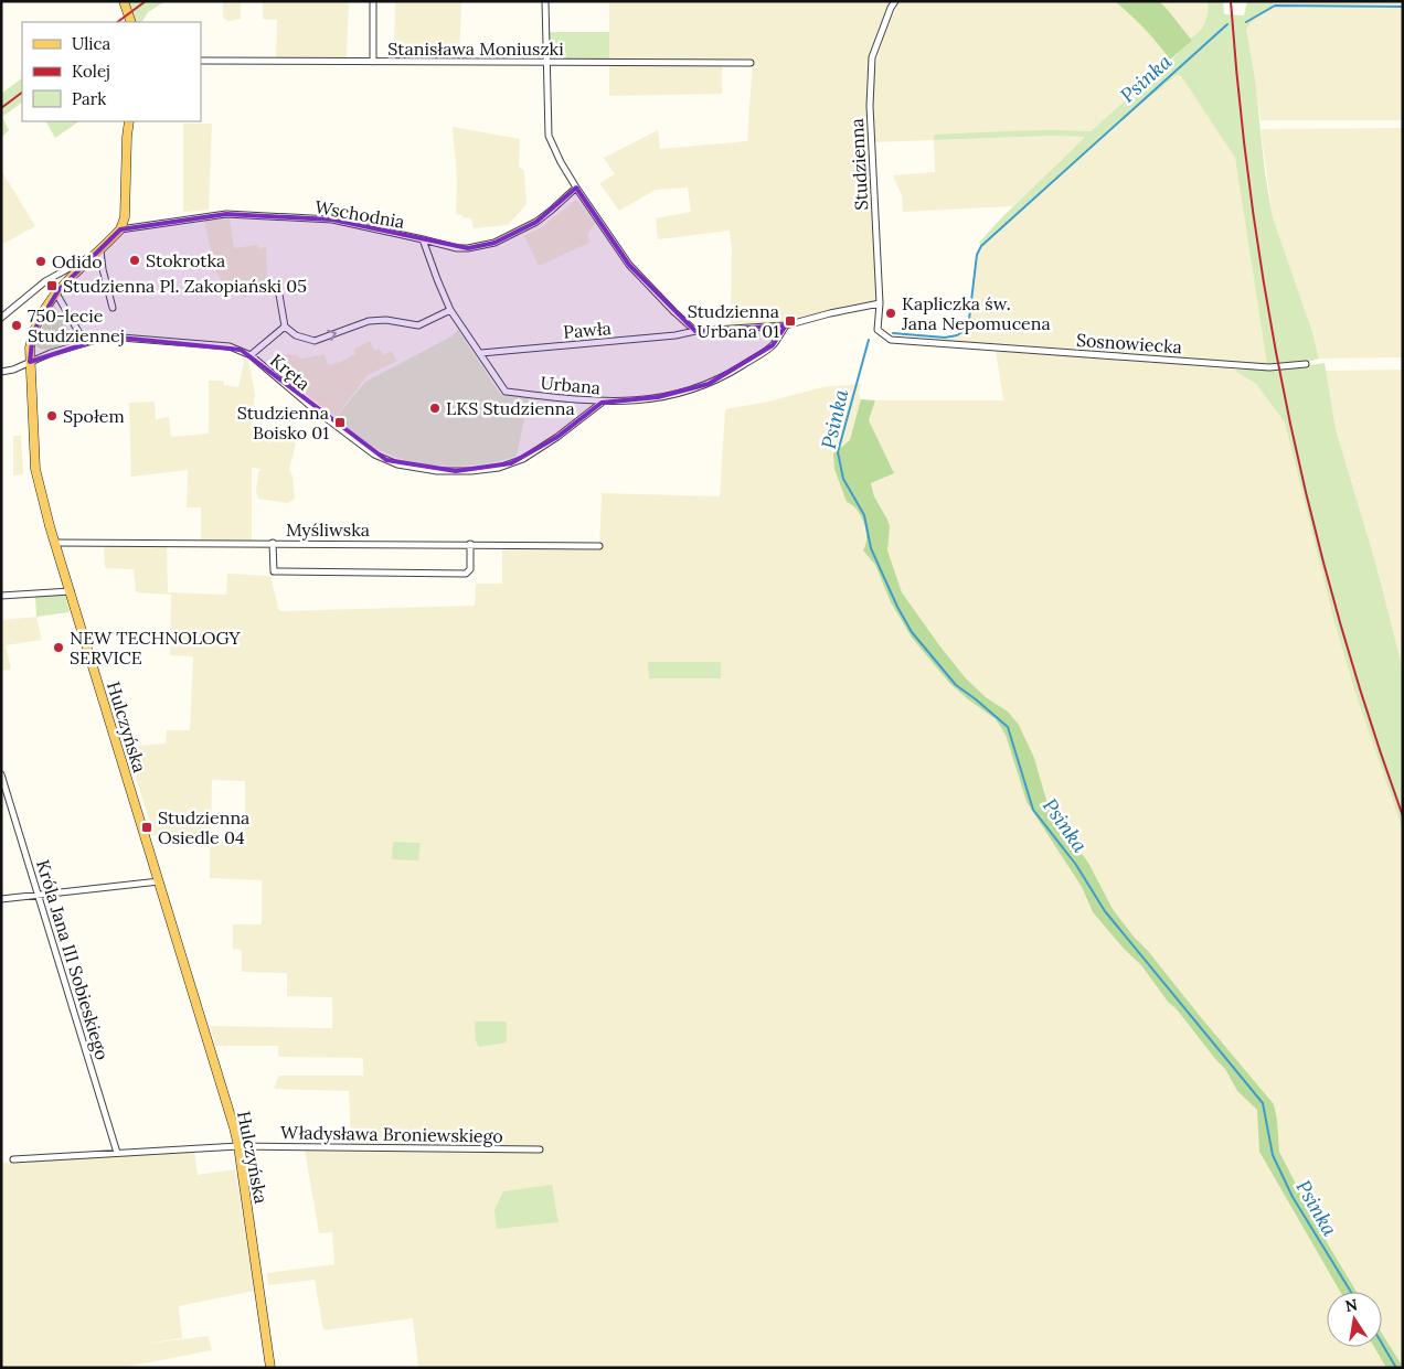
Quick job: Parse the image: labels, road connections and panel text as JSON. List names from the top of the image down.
{
  "streets": {
    "main road": ["Hulczyńska"],
    "street": [
      "Stanisława Moniuszki",
      "Studzienna",
      "Wschodnia",
      "Pawła",
      "Sosnowiecka",
      "Kręta",
      "Urbana",
      "Myśliwska",
      "Króla Jana III Sobieskiego",
      "Władysława Broniewskiego"
    ]
  },
  "crossings": [
    ["Studzienna", "Pawła"],
    ["Studzienna", "Sosnowiecka"],
    ["Wschodnia", "Urbana"],
    ["Wschodnia", "Hulczyńska"],
    ["Pawła", "Urbana"],
    ["Kręta", "Urbana"],
    ["Kręta", "Hulczyńska"],
    ["Myśliwska", "Hulczyńska"],
    ["Hulczyńska", "Władysława Broniewskiego"],
    ["Króla Jana III Sobieskiego", "Władysława Broniewskiego"]
  ],
  "water": ["Psinka"],
  "places": {
    "other": [
      "Stokrotka",
      "Odido",
      "Kapliczka św. Jana Nepomucena",
      "750-lecie Studziennej",
      "LKS Studzienna",
      "Społem",
      "NEW TECHNOLOGY SERVICE"
    ],
    "transit": [
      "Studzienna Pl. Zakopiański 05",
      "Studzienna Urbana 01",
      "Studzienna Boisko 01",
      "Studzienna Osiedle 04"
    ]
  },
  "legend": ["Ulica", "Kolej", "Park"],
  "north": "top"
}
